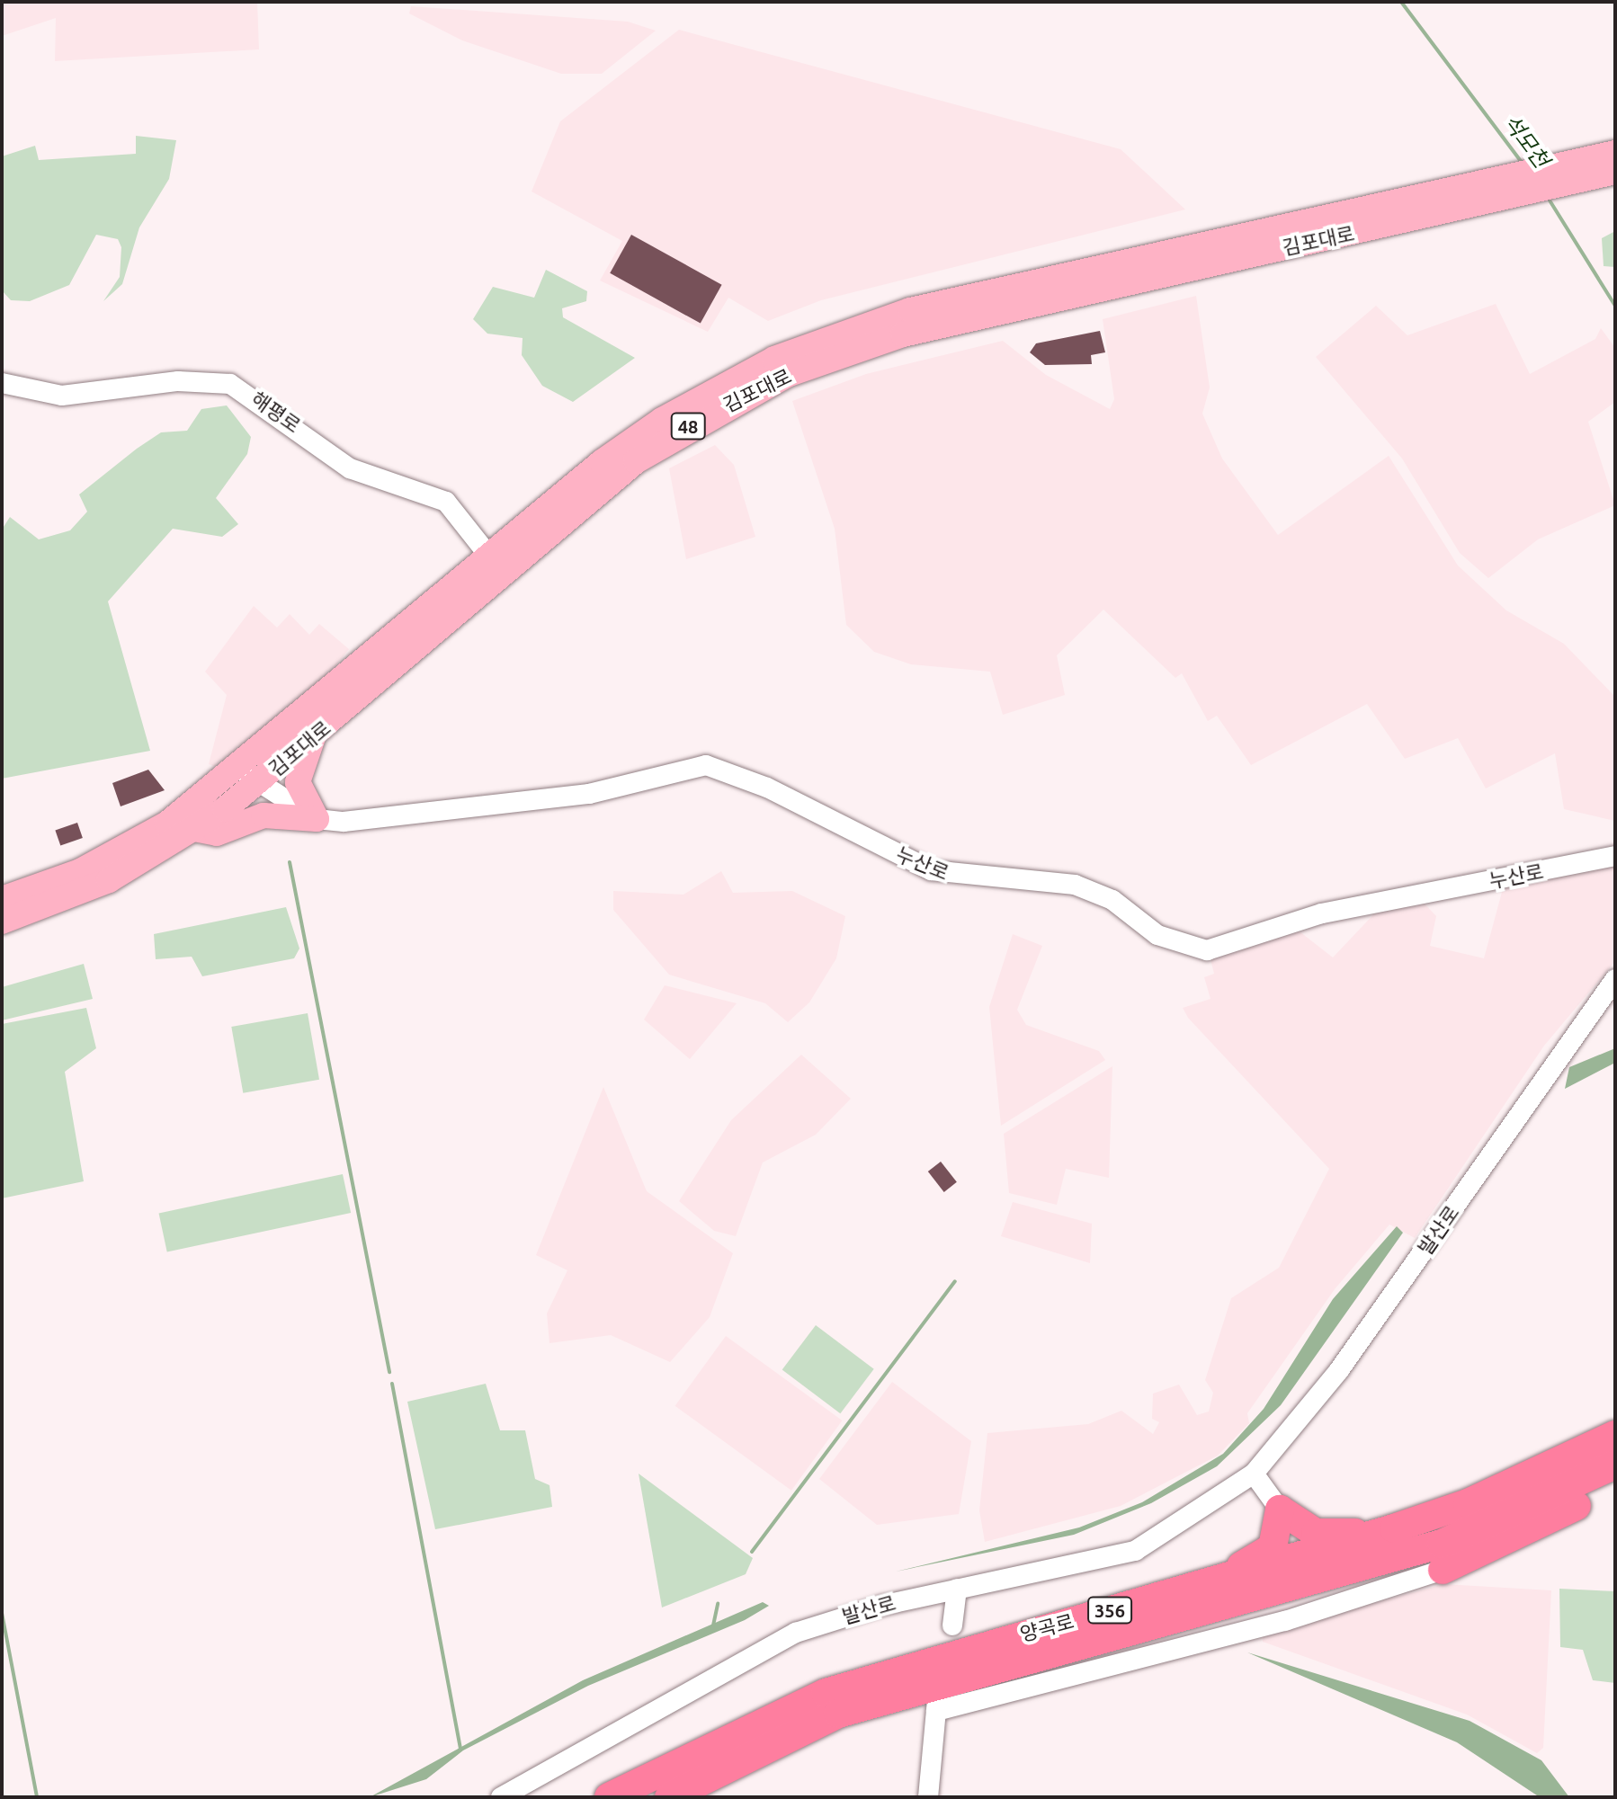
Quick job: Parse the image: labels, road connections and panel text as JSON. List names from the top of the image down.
{
  "streets": {
    "highway": ["356", "양곡로"],
    "main road": ["김포대로", "48"],
    "street": ["해평로", "누산로", "발산로"]
  },
  "crossings": [
    ["김포대로", "해평로"],
    ["김포대로", "누산로"]
  ],
  "water": ["석모천"]
}
